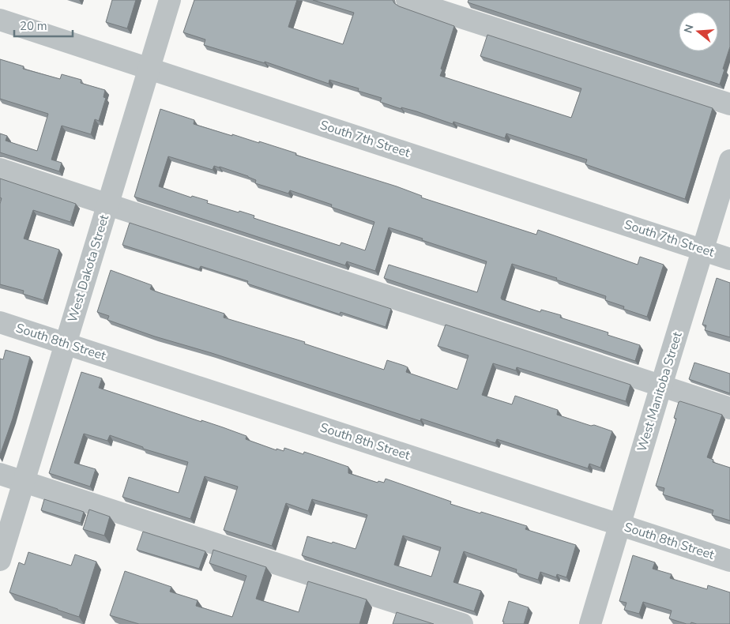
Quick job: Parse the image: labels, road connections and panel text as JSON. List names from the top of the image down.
{
  "streets": {
    "street": [
      "South 7th Street",
      "West Dakota Street",
      "South 8th Street",
      "West Manitoba Street"
    ]
  },
  "crossings": [
    ["South 7th Street", "West Dakota Street"],
    ["South 7th Street", "West Manitoba Street"],
    ["West Dakota Street", "South 8th Street"],
    ["South 8th Street", "West Manitoba Street"]
  ],
  "scale_bar": "20 m",
  "north": "left"
}
